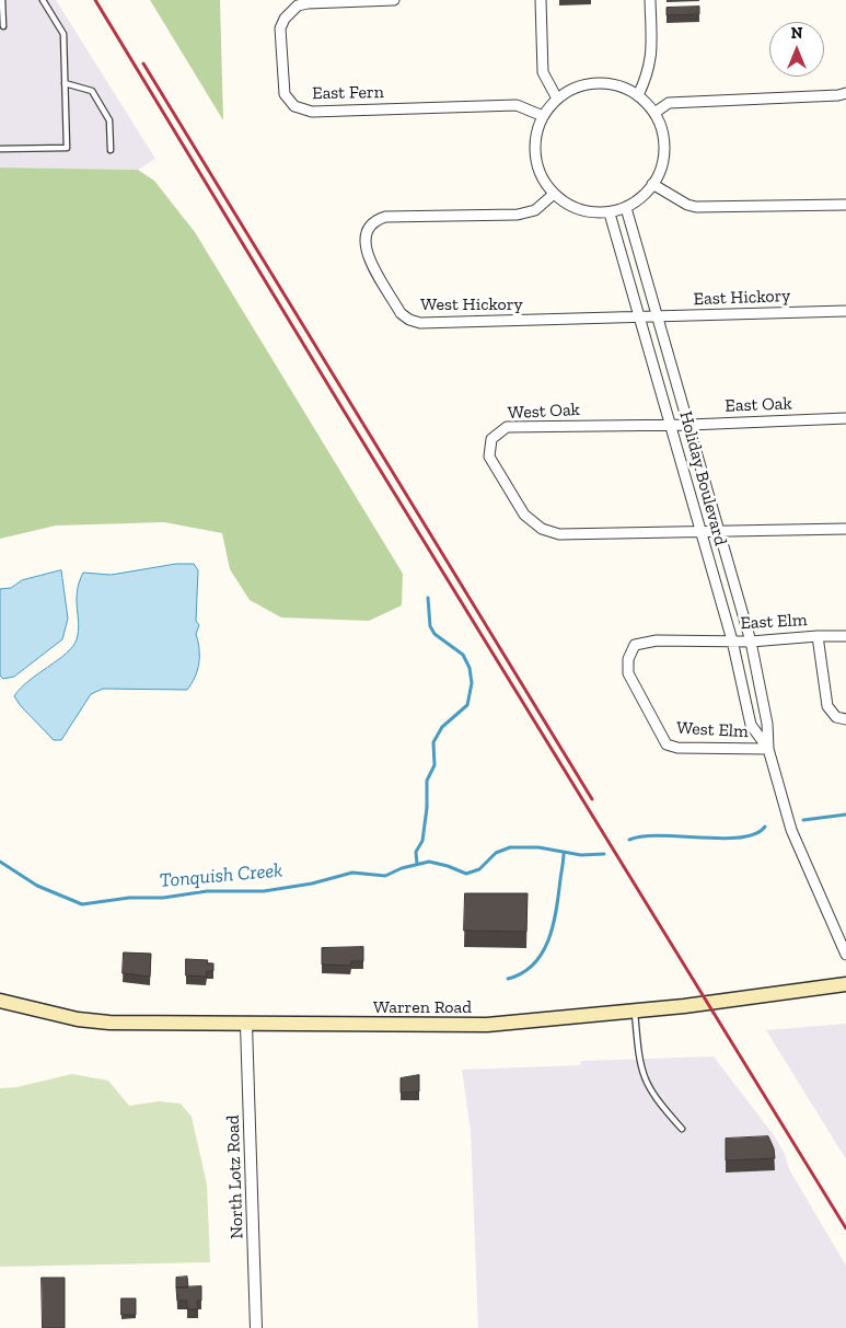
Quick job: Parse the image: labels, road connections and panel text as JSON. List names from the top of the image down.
{
  "streets": {
    "main road": ["Warren Road"],
    "street": [
      "East Fern",
      "East Hickory",
      "West Hickory",
      "East Oak",
      "West Oak",
      "Holiday Boulevard",
      "East Elm",
      "West Elm",
      "North Lotz Road"
    ]
  },
  "crossings": [
    ["East Fern", "West Hickory"],
    ["East Fern", "Holiday Boulevard"],
    ["East Hickory", "West Hickory"],
    ["East Hickory", "Holiday Boulevard"],
    ["West Hickory", "Holiday Boulevard"],
    ["East Oak", "West Oak"],
    ["East Oak", "Holiday Boulevard"],
    ["West Oak", "Holiday Boulevard"],
    ["Holiday Boulevard", "East Elm"],
    ["Holiday Boulevard", "West Elm"],
    ["East Elm", "West Elm"],
    ["Warren Road", "North Lotz Road"]
  ],
  "water": ["Tonquish Creek"],
  "north": "top"
}
